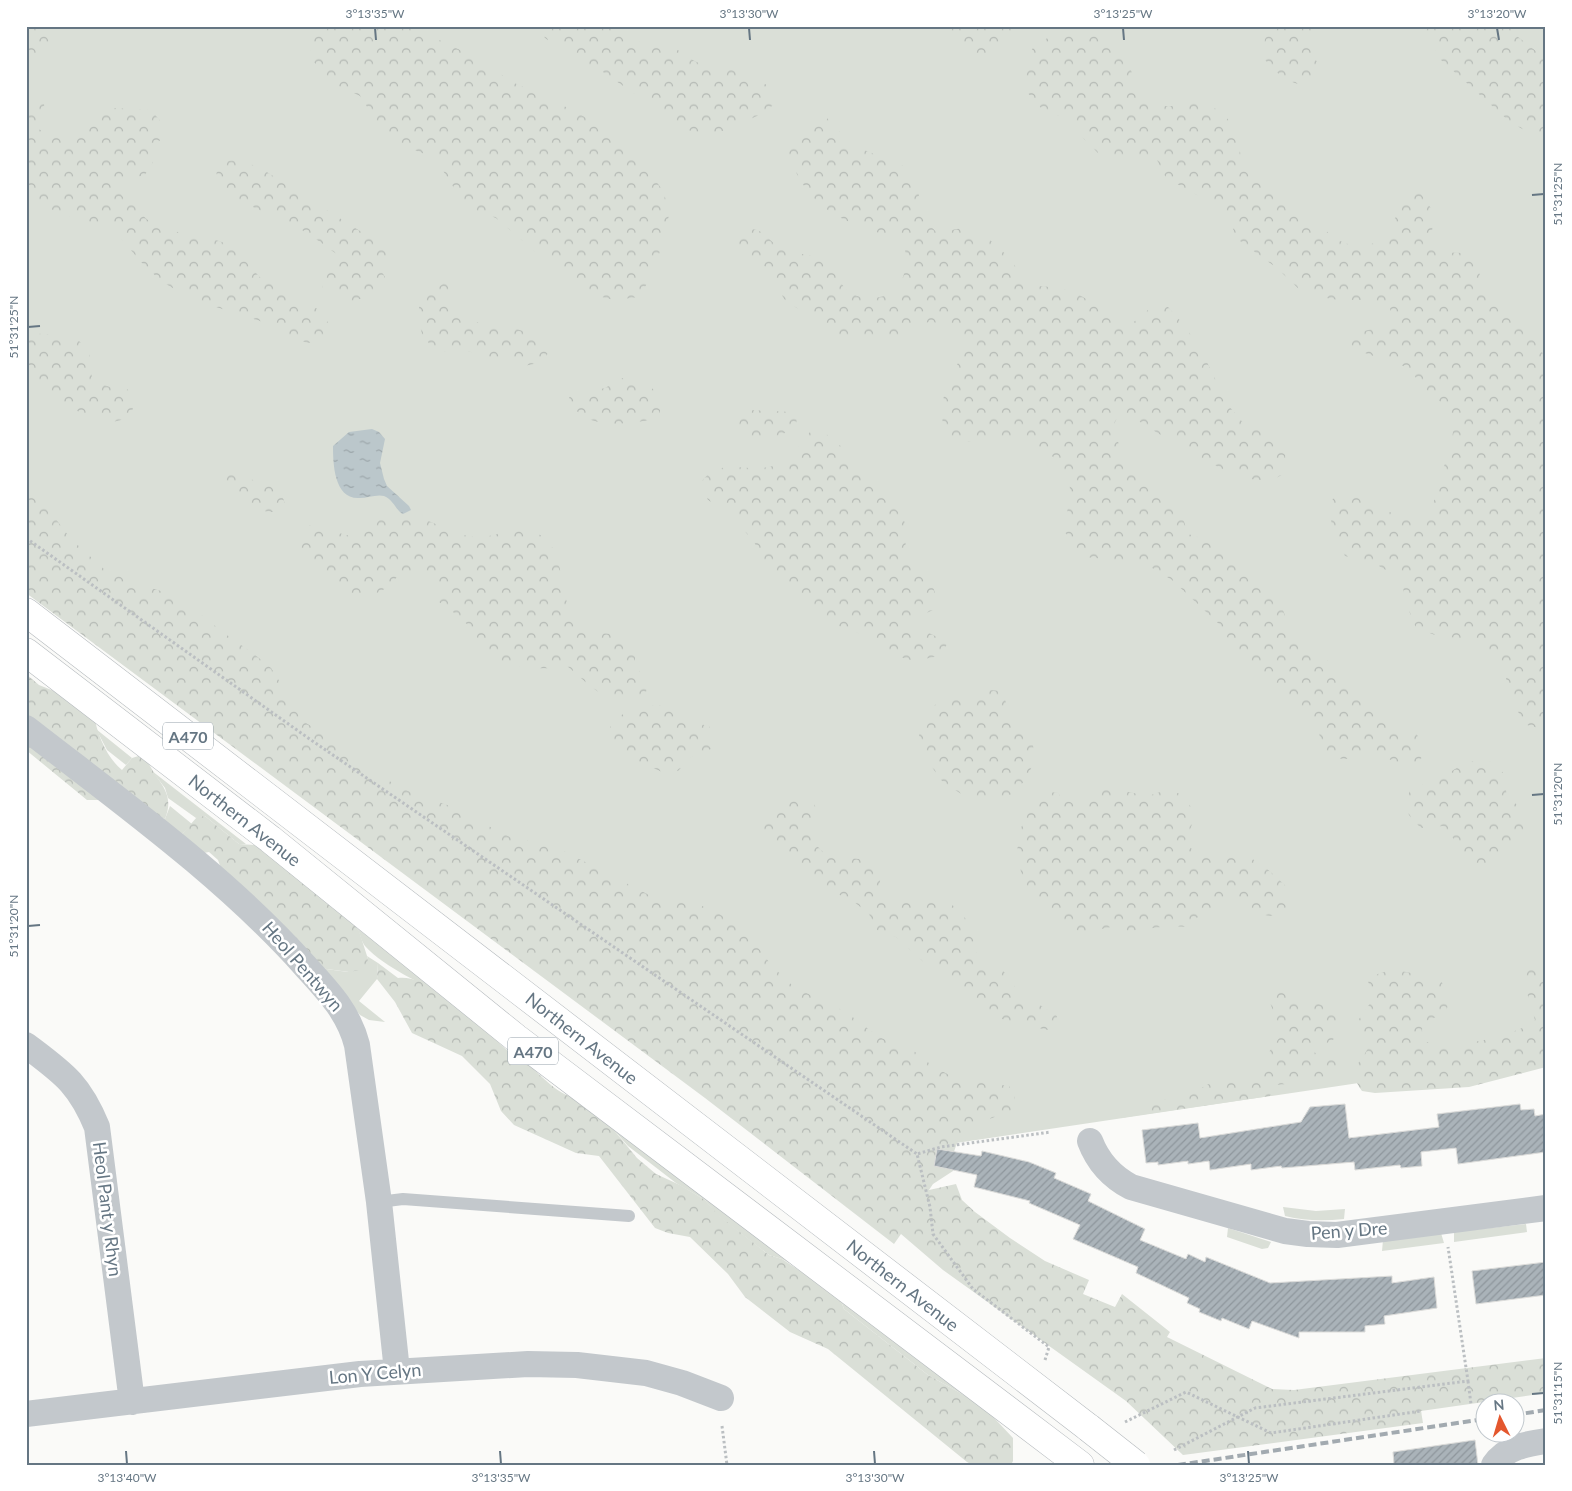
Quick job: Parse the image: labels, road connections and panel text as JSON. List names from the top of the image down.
{
  "streets": {
    "highway": ["A470", "Northern Avenue"],
    "street": [
      "Heol Pentwyn",
      "Heol Pant y Rhyn",
      "Pen y Dre",
      "Lon Y Celyn"
    ]
  },
  "crossings": [
    ["Heol Pentwyn", "Lon Y Celyn"],
    ["Heol Pant y Rhyn", "Lon Y Celyn"]
  ],
  "north": "top",
  "coordinates": [
    "3°13'35\"W",
    "3°13'30\"W",
    "3°13'25\"W",
    "3°13'20\"W",
    "51°31'25\"N",
    "51°31'20\"N",
    "51°31'15\"N",
    "3°13'40\"W"
  ]
}
